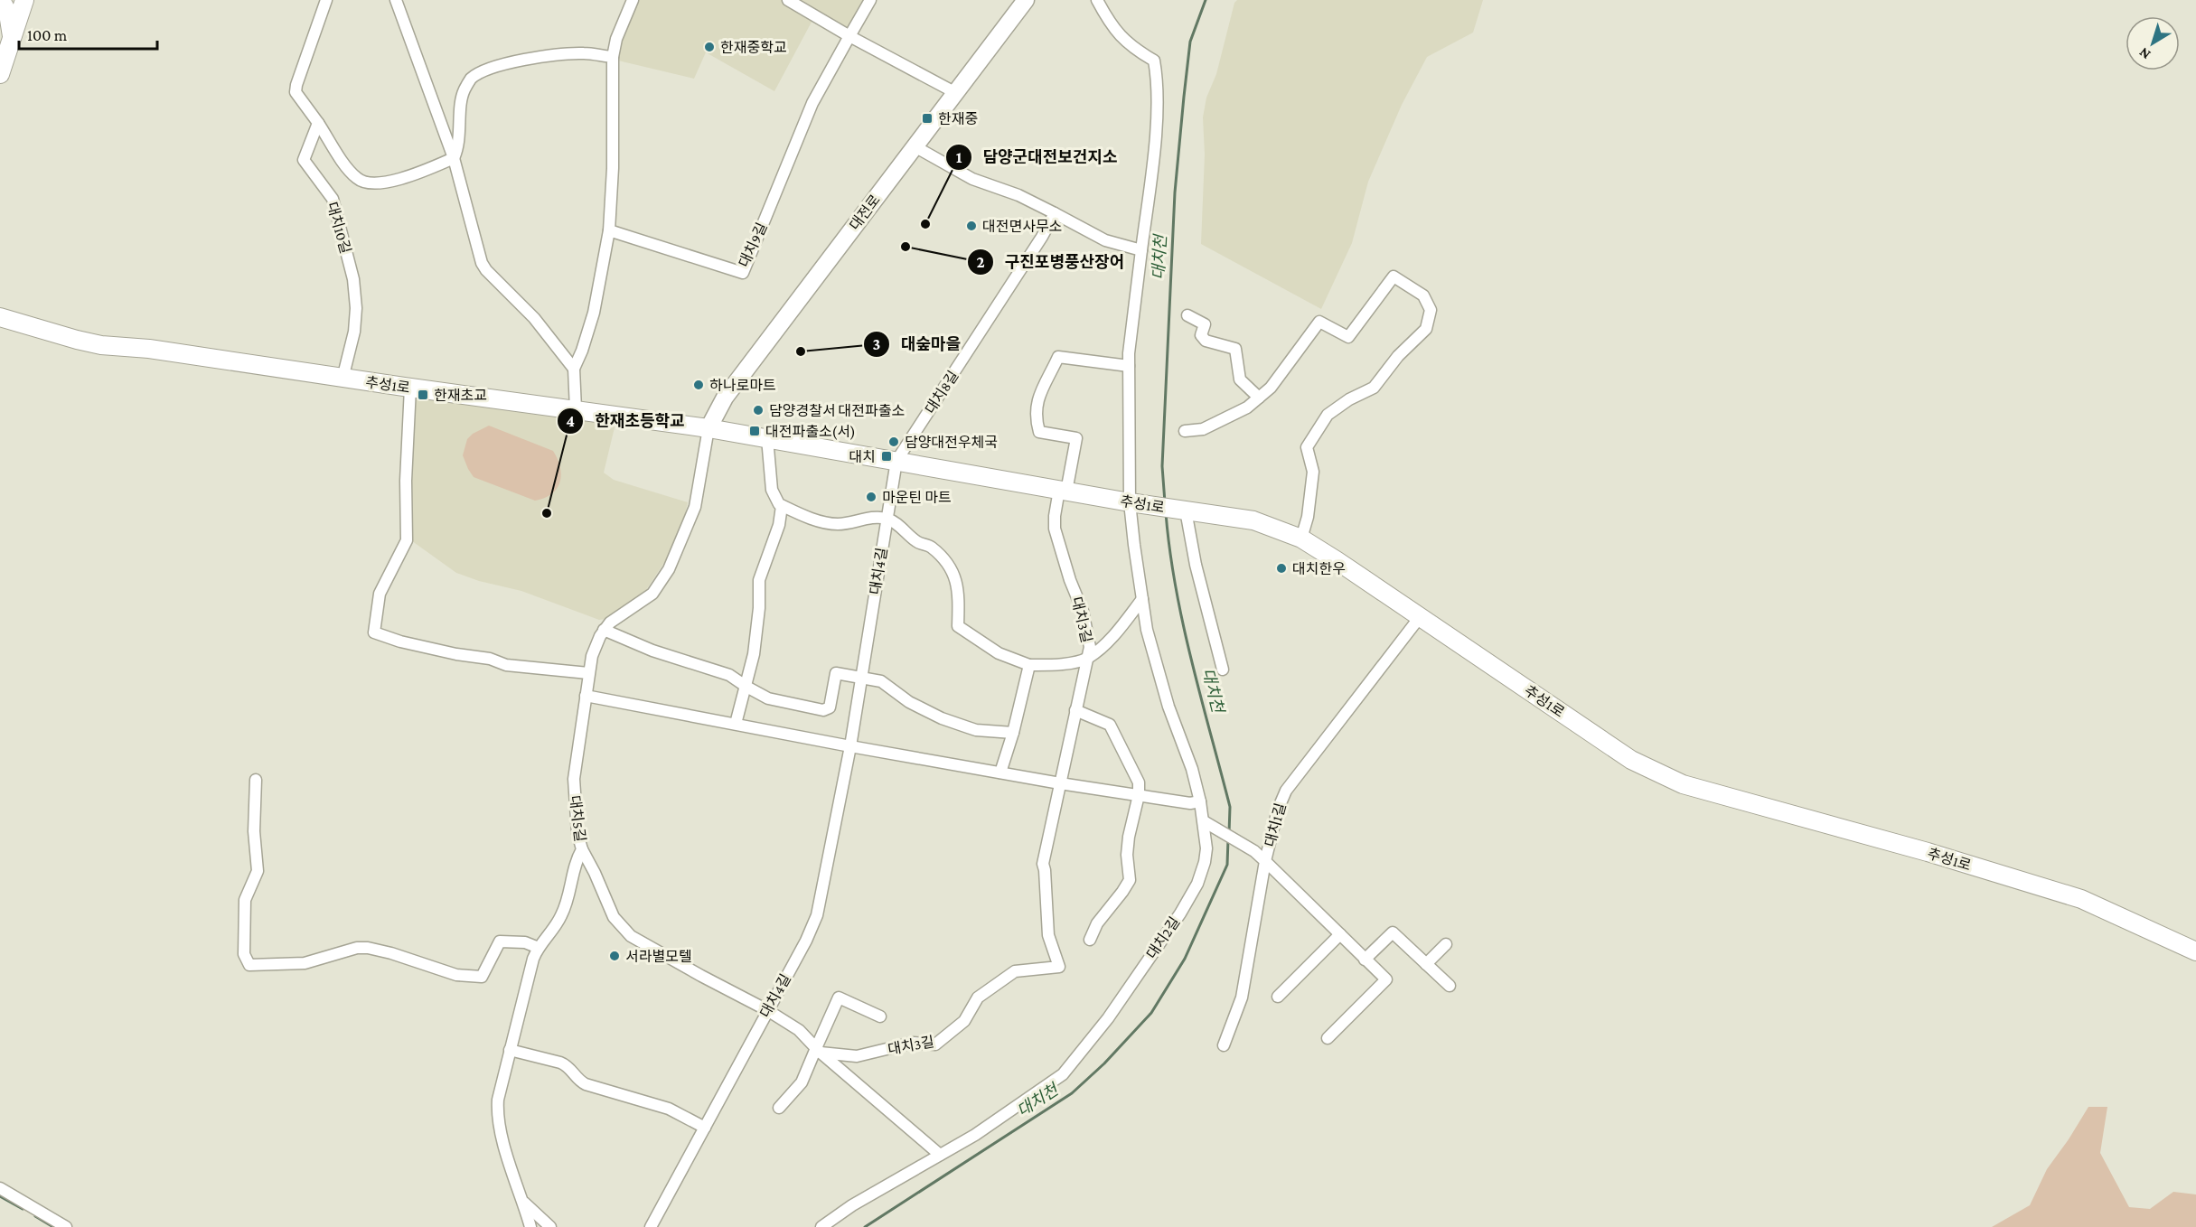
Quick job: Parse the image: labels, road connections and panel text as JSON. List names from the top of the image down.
{
  "streets": {
    "main road": ["추성1로"],
    "street": [
      "대전로",
      "대치10길",
      "대치9길",
      "대치8길",
      "대치4길",
      "대치3길",
      "대치5길",
      "대치1길",
      "대치2길"
    ]
  },
  "crossings": [
    ["대전로", "추성1로"],
    ["대전로", "대치5길"],
    ["대치10길", "추성1로"],
    ["추성1로", "대치8길"],
    ["추성1로", "대치4길"],
    ["추성1로", "대치3길"],
    ["추성1로", "대치5길"],
    ["추성1로", "대치1길"],
    ["추성1로", "대치2길"],
    ["대치8길", "대치4길"]
  ],
  "water": ["대치천"],
  "places": {
    "other": [
      "한재중학교",
      "담양군대전보건지소",
      "대전면사무소",
      "구진포병풍산장어",
      "대숲마을",
      "하나로마트",
      "담양경찰서 대전파출소",
      "담양대전우체국",
      "마운틴 마트",
      "한재초등학교",
      "대치한우",
      "서라별모텔"
    ],
    "transit": [
      "한재중",
      "한재초교",
      "대전파출소(서)",
      "대치"
    ]
  },
  "scale_bar": "100 m",
  "north": "bottom left"
}
